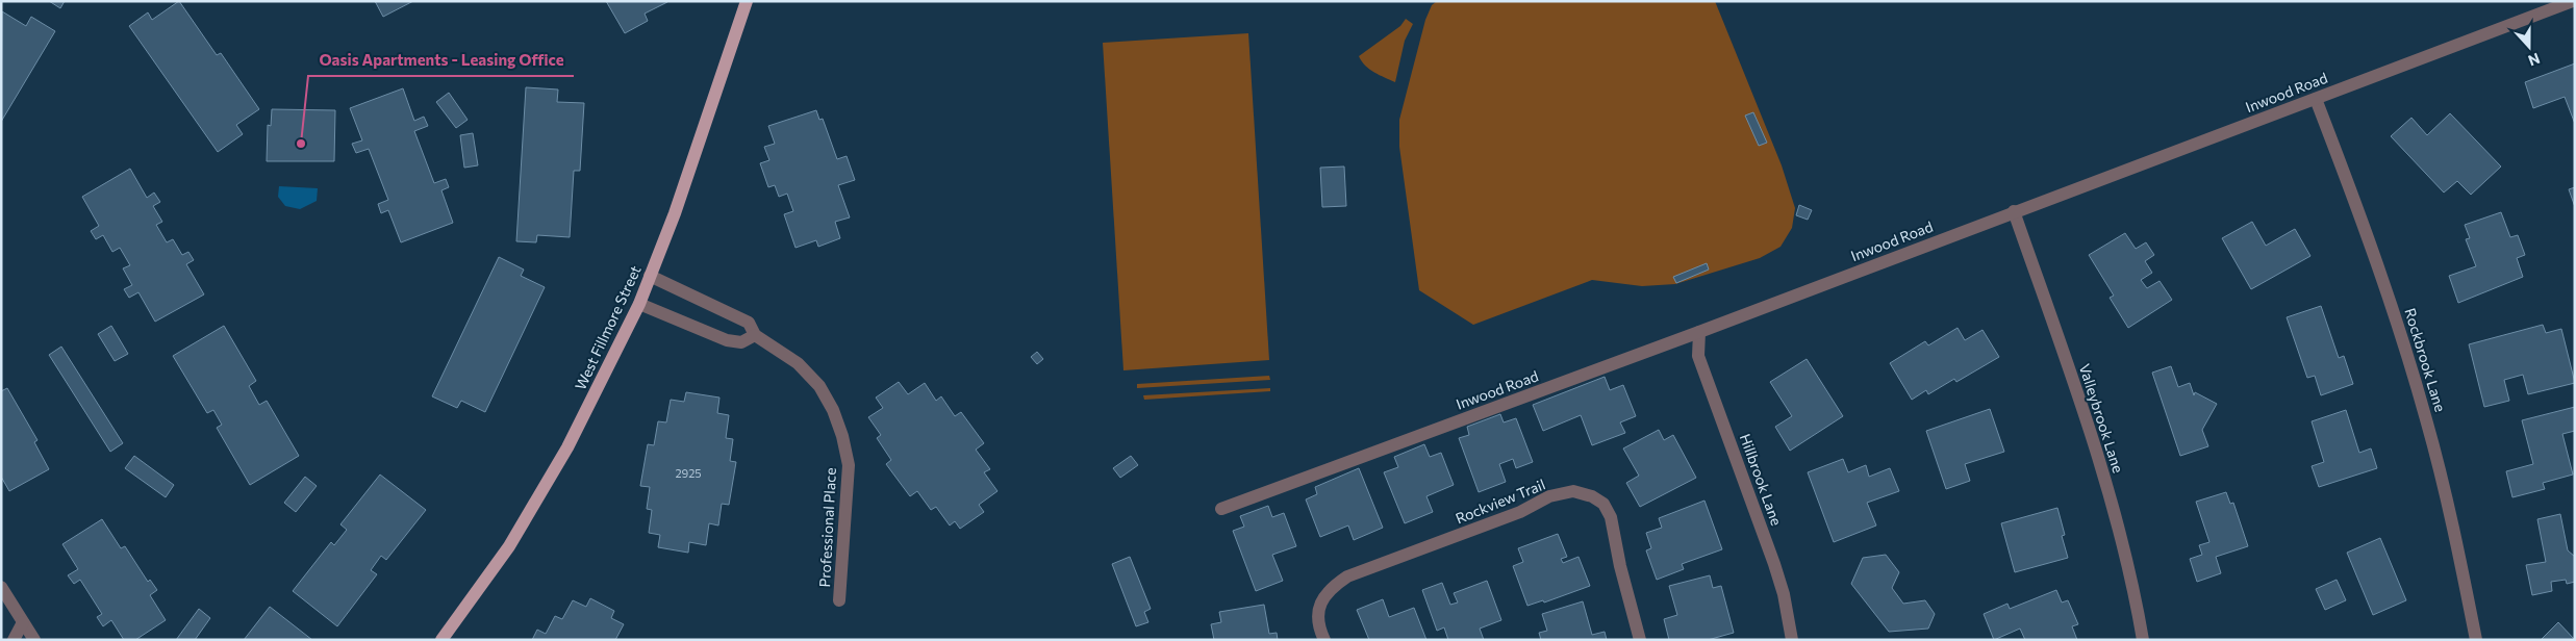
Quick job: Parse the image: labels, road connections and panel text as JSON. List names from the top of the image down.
{
  "streets": {
    "main road": ["West Fillmore Street"],
    "street": [
      "Inwood Road",
      "Rockbrook Lane",
      "Valleybrook Lane",
      "Hillbrook Lane",
      "Rockview Trail",
      "Professional Place"
    ]
  },
  "crossings": [
    ["Inwood Road", "Rockbrook Lane"],
    ["Inwood Road", "Valleybrook Lane"],
    ["Inwood Road", "Hillbrook Lane"],
    ["West Fillmore Street", "Professional Place"]
  ],
  "places": ["Oasis Apartments - Leasing Office"],
  "house_numbers": ["2925"],
  "north": "bottom"
}
